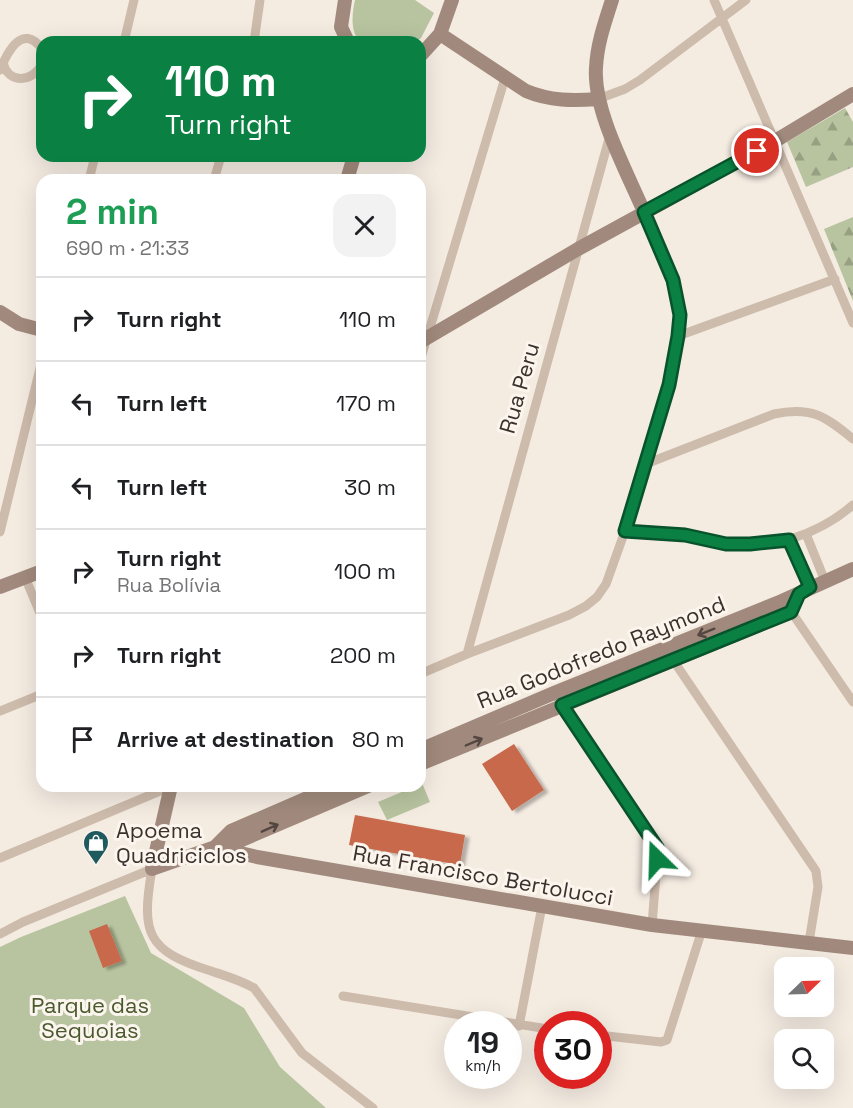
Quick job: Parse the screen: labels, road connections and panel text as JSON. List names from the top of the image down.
{
  "streets": {
    "street": ["Rua Peru", "Rua Godofredo Raymond", "Rua Francisco Bertolucci"]
  },
  "parks": ["Parque das Sequoias"],
  "places": {
    "shop": ["Apoema Quadriciclos"]
  },
  "north": "top right",
  "page": {
    "turn": ["110 m", "Turn right"],
    "heading": ["2 min", "690 m · 21:33"],
    "list": [
      {
        "name": "Turn right",
        "value": "110 m"
      },
      {
        "name": "Turn left",
        "value": "170 m"
      },
      {
        "name": "Turn left",
        "value": "30 m"
      },
      {
        "name": "Turn right",
        "note": "Rua Bolívia",
        "value": "100 m"
      },
      {
        "name": "Turn right",
        "value": "200 m"
      },
      {
        "name": "Arrive at destination",
        "value": "80 m"
      }
    ],
    "speed": "19 km/h",
    "limit": "30"
  }
}
